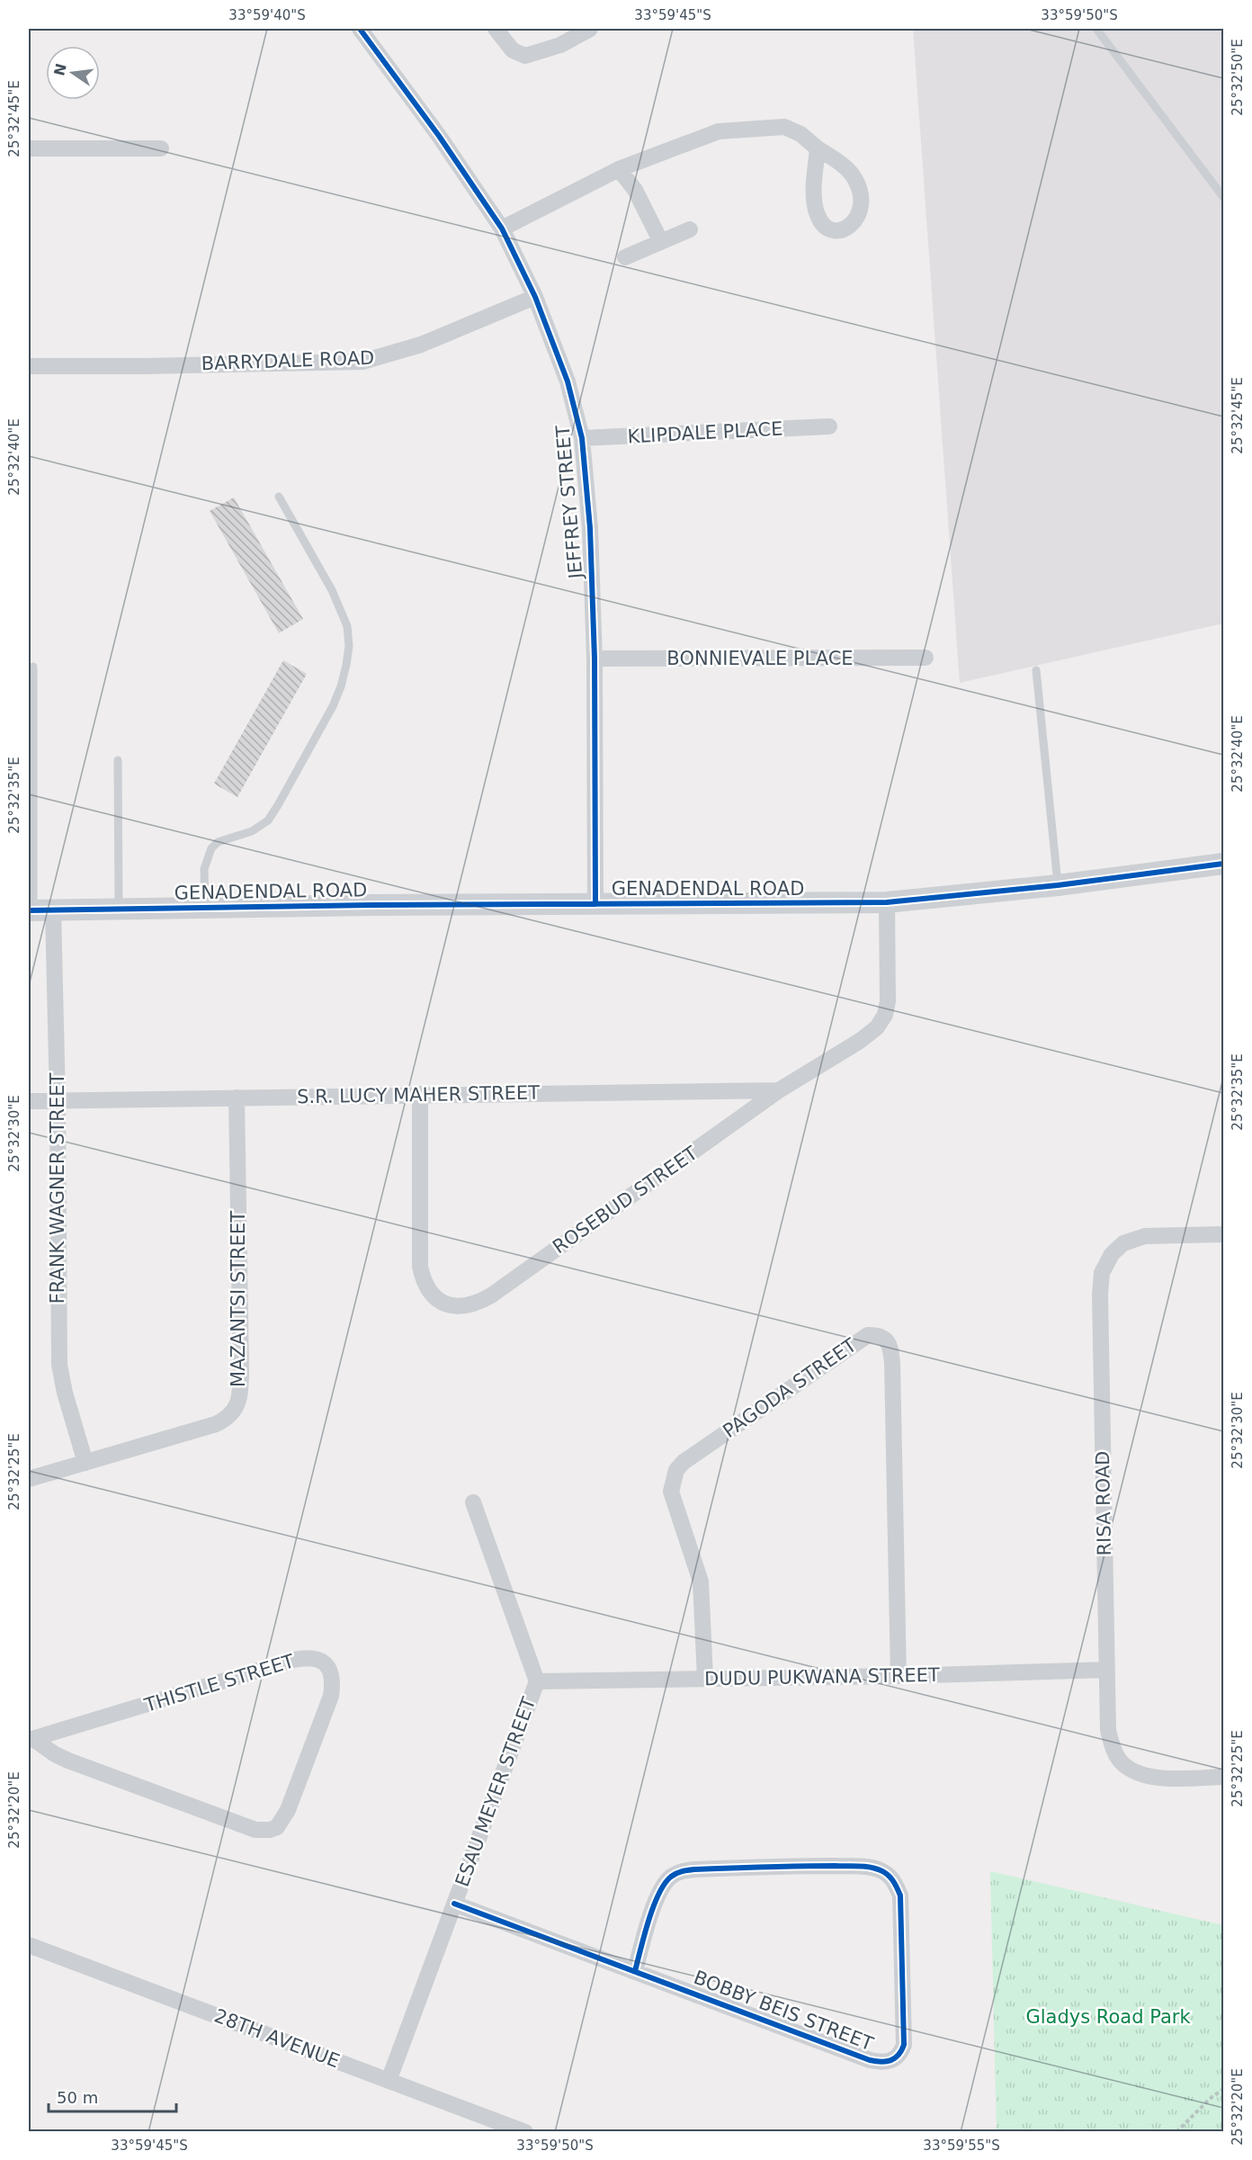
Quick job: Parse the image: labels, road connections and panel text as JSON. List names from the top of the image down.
{
  "streets": {
    "street": [
      "BARRYDALE ROAD",
      "KLIPDALE PLACE",
      "JEFFREY STREET",
      "BONNIEVALE PLACE",
      "GENADENDAL ROAD",
      "S.R. LUCY MAHER STREET",
      "FRANK WAGNER STREET",
      "ROSEBUD STREET",
      "MAZANTSI STREET",
      "PAGODA STREET",
      "RISA ROAD",
      "DUDU PUKWANA STREET",
      "THISTLE STREET",
      "ESAU MEYER STREET",
      "BOBBY BEIS STREET",
      "28TH AVENUE"
    ]
  },
  "crossings": [
    ["BARRYDALE ROAD", "JEFFREY STREET"],
    ["KLIPDALE PLACE", "JEFFREY STREET"],
    ["JEFFREY STREET", "BONNIEVALE PLACE"],
    ["JEFFREY STREET", "GENADENDAL ROAD"],
    ["GENADENDAL ROAD", "FRANK WAGNER STREET"],
    ["GENADENDAL ROAD", "ROSEBUD STREET"],
    ["S.R. LUCY MAHER STREET", "FRANK WAGNER STREET"],
    ["S.R. LUCY MAHER STREET", "ROSEBUD STREET"],
    ["S.R. LUCY MAHER STREET", "MAZANTSI STREET"],
    ["FRANK WAGNER STREET", "MAZANTSI STREET"],
    ["PAGODA STREET", "DUDU PUKWANA STREET"],
    ["RISA ROAD", "DUDU PUKWANA STREET"],
    ["DUDU PUKWANA STREET", "ESAU MEYER STREET"],
    ["ESAU MEYER STREET", "BOBBY BEIS STREET"],
    ["ESAU MEYER STREET", "28TH AVENUE"]
  ],
  "parks": ["Gladys Road Park"],
  "scale_bar": "50 m",
  "north": "left",
  "coordinates": [
    "33°59'40\"S",
    "33°59'45\"S",
    "33°59'50\"S",
    "25°32'50\"E",
    "25°32'45\"E",
    "25°32'40\"E",
    "25°32'35\"E",
    "25°32'30\"E",
    "25°32'25\"E",
    "25°32'20\"E",
    "33°59'55\"S"
  ]
}
